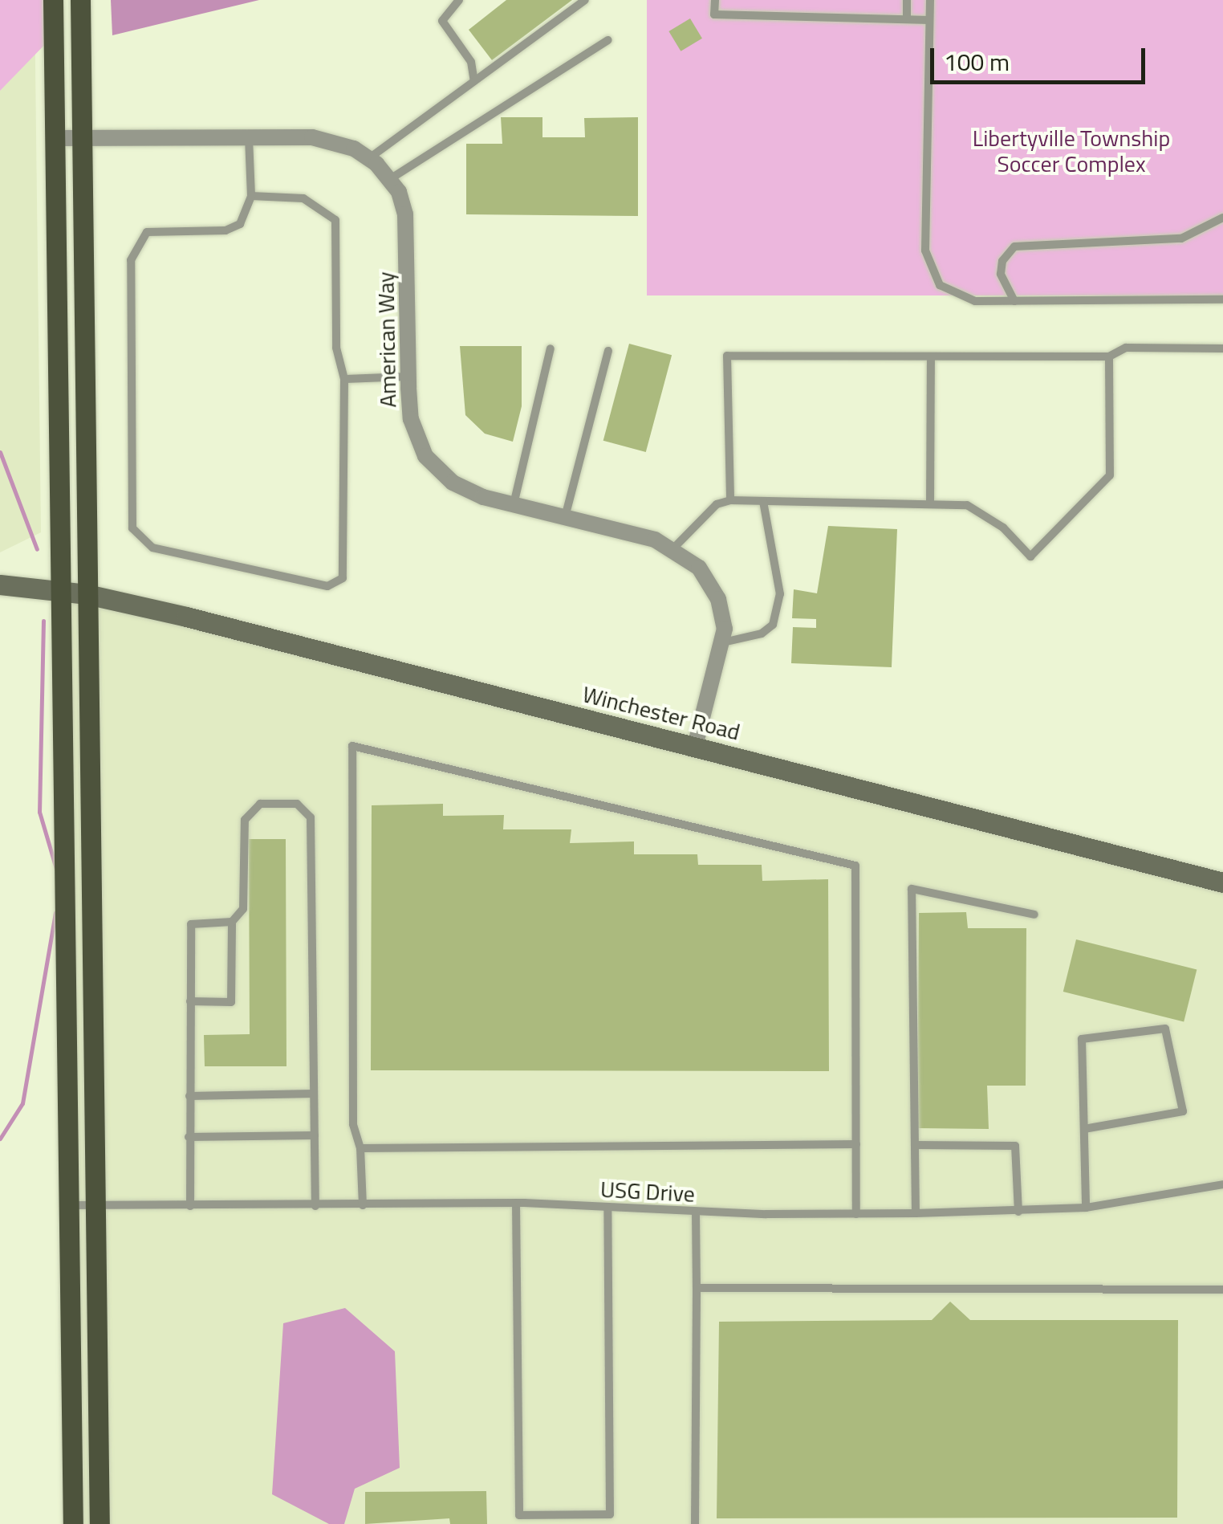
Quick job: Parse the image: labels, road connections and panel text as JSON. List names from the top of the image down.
{
  "streets": {
    "main road": ["Winchester Road"],
    "street": ["American Way"],
    "lane": ["USG Drive"]
  },
  "crossings": [
    ["American Way", "Winchester Road"]
  ],
  "parks": ["Libertyville Township Soccer Complex"],
  "scale_bar": "100 m"
}
